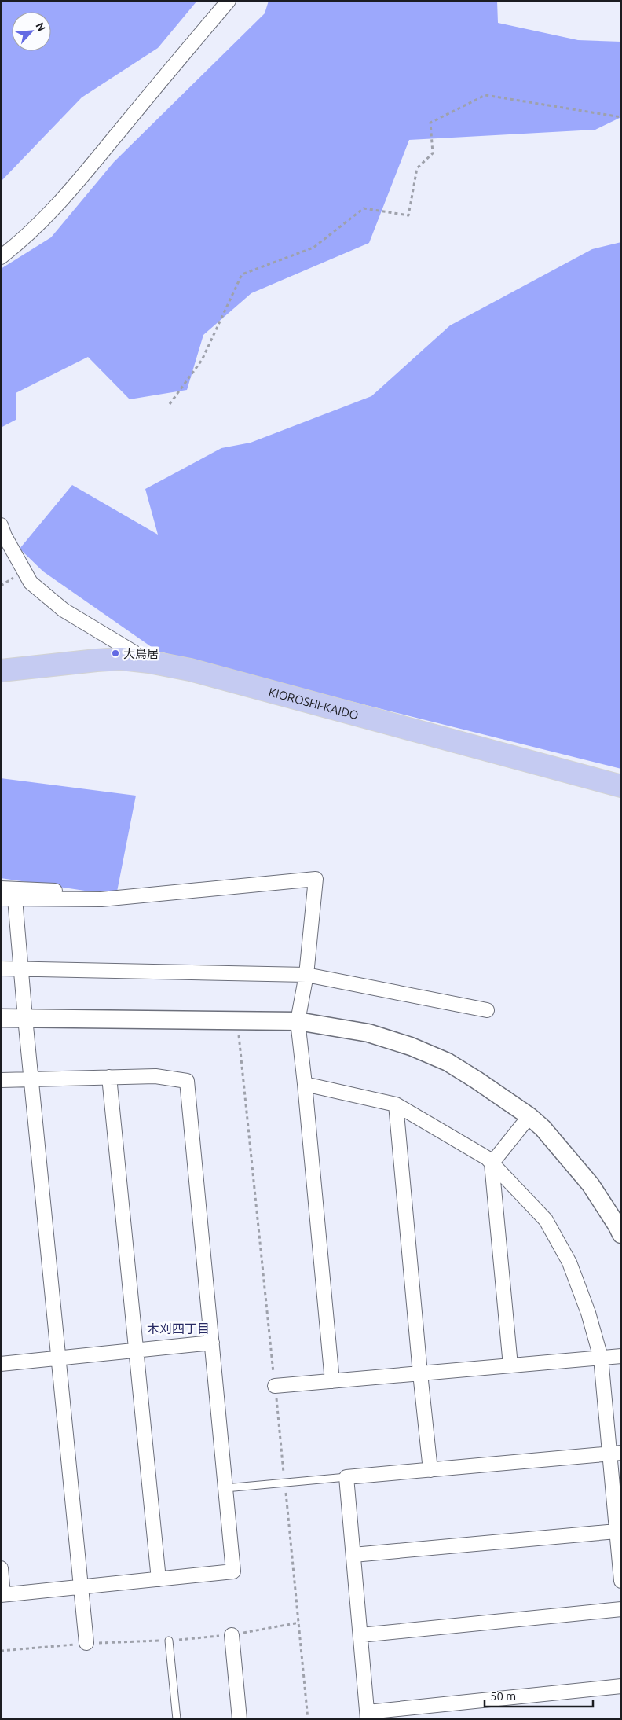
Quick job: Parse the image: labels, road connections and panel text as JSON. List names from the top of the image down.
{
  "streets": {
    "main road": ["KIOROSHI-KAIDO"]
  },
  "districts": ["木刈四丁目"],
  "places": ["大鳥居"],
  "scale_bar": "50 m",
  "north": "top right"
}
